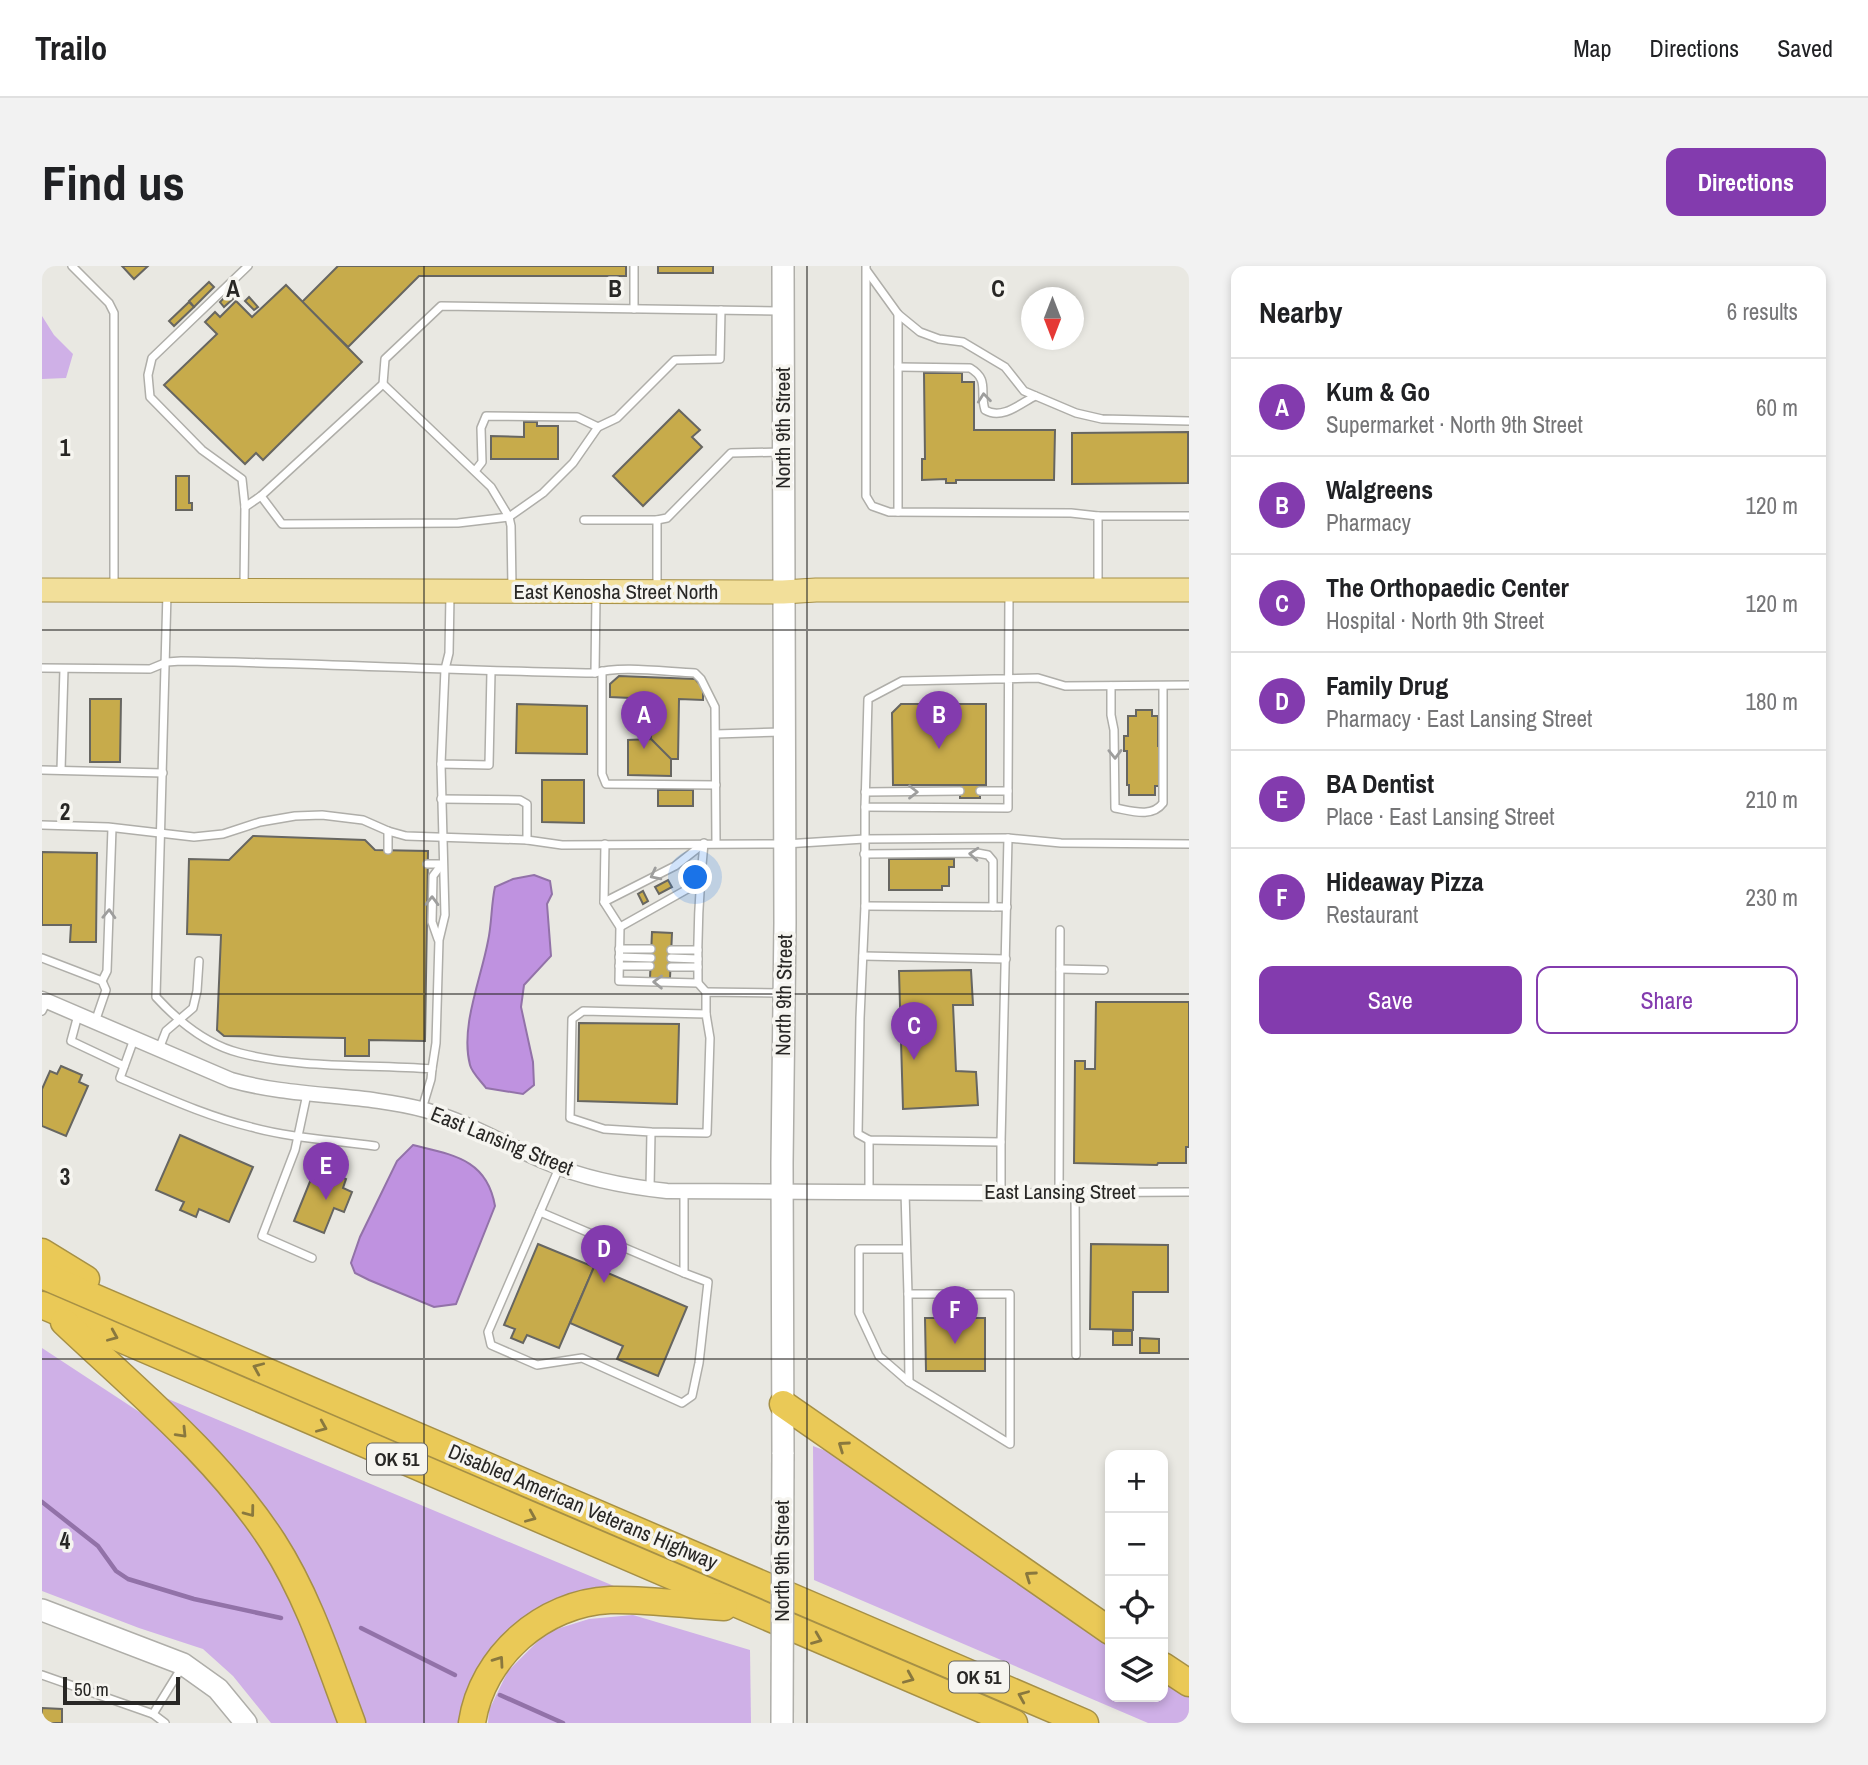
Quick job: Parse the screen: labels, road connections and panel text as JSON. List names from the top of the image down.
{
  "streets": {
    "highway": ["OK 51", "Disabled American Veterans Highway"],
    "main road": ["North 9th Street", "East Kenosha Street North"],
    "street": ["East Lansing Street"]
  },
  "crossings": [
    ["North 9th Street", "East Kenosha Street North"],
    ["North 9th Street", "East Lansing Street"]
  ],
  "scale_bar": "50 m",
  "north": "bottom",
  "page": {
    "header": "Trailo",
    "nav": ["Map", "Directions", "Saved"],
    "buttons": [
      "Directions",
      ["Save", "Share"]
    ],
    "title": "Find us",
    "heading": ["Nearby", "6 results"],
    "list": [
      {
        "mark": "A",
        "name": "Kum & Go",
        "note": "Supermarket · North 9th Street",
        "value": "60 m"
      },
      {
        "mark": "B",
        "name": "Walgreens",
        "note": "Pharmacy",
        "value": "120 m"
      },
      {
        "mark": "C",
        "name": "The Orthopaedic Center",
        "note": "Hospital · North 9th Street",
        "value": "120 m"
      },
      {
        "mark": "D",
        "name": "Family Drug",
        "note": "Pharmacy · East Lansing Street",
        "value": "180 m"
      },
      {
        "mark": "E",
        "name": "BA Dentist",
        "note": "Place · East Lansing Street",
        "value": "210 m"
      },
      {
        "mark": "F",
        "name": "Hideaway Pizza",
        "note": "Restaurant",
        "value": "230 m"
      }
    ],
    "pins": [
      "A",
      "B",
      "C",
      "E",
      "D",
      "F"
    ],
    "map_buttons": ["+", "−"],
    "scale": "50 m"
  },
  "grid": {
    "columns": ["A", "B", "C"],
    "rows": [
      "1",
      "2",
      "3",
      "4"
    ]
  }
}
